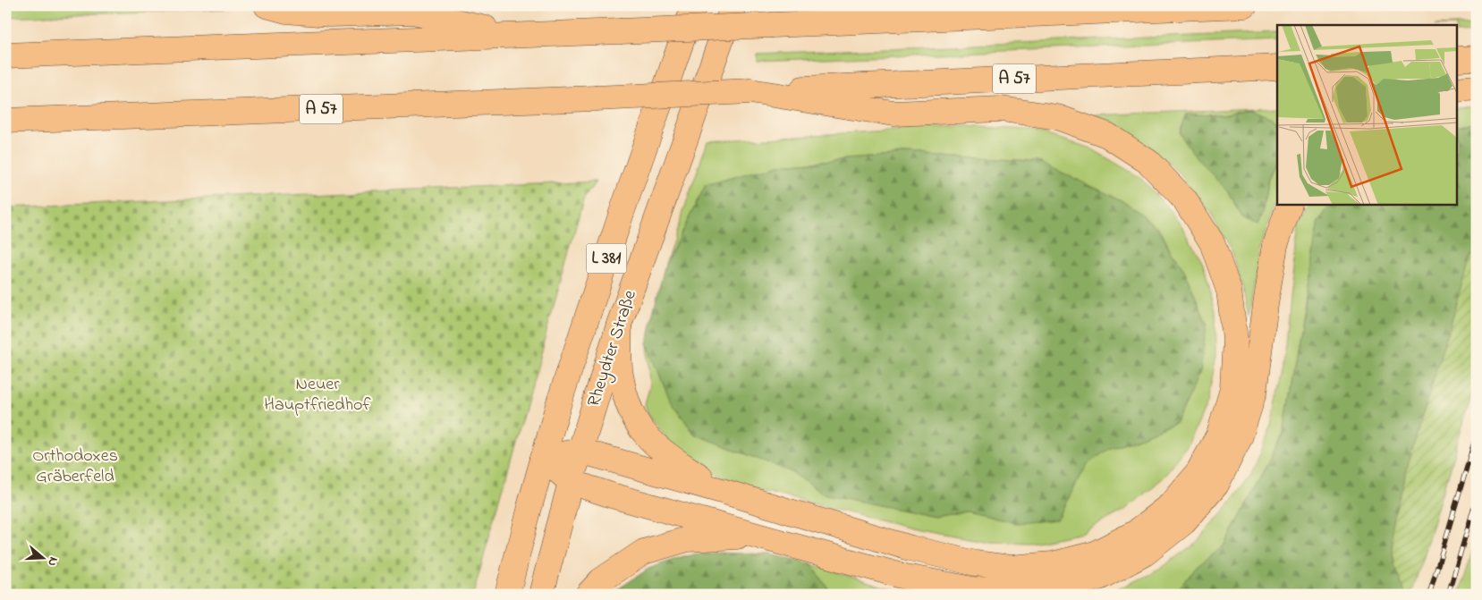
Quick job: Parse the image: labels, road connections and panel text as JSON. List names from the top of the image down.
{
  "streets": {
    "main road": ["A 57", "L 381", "Rheydter Straße"]
  },
  "parks": ["Neuer Hauptfriedhof", "Orthodoxes Gräberfeld"],
  "north": "right"
}
